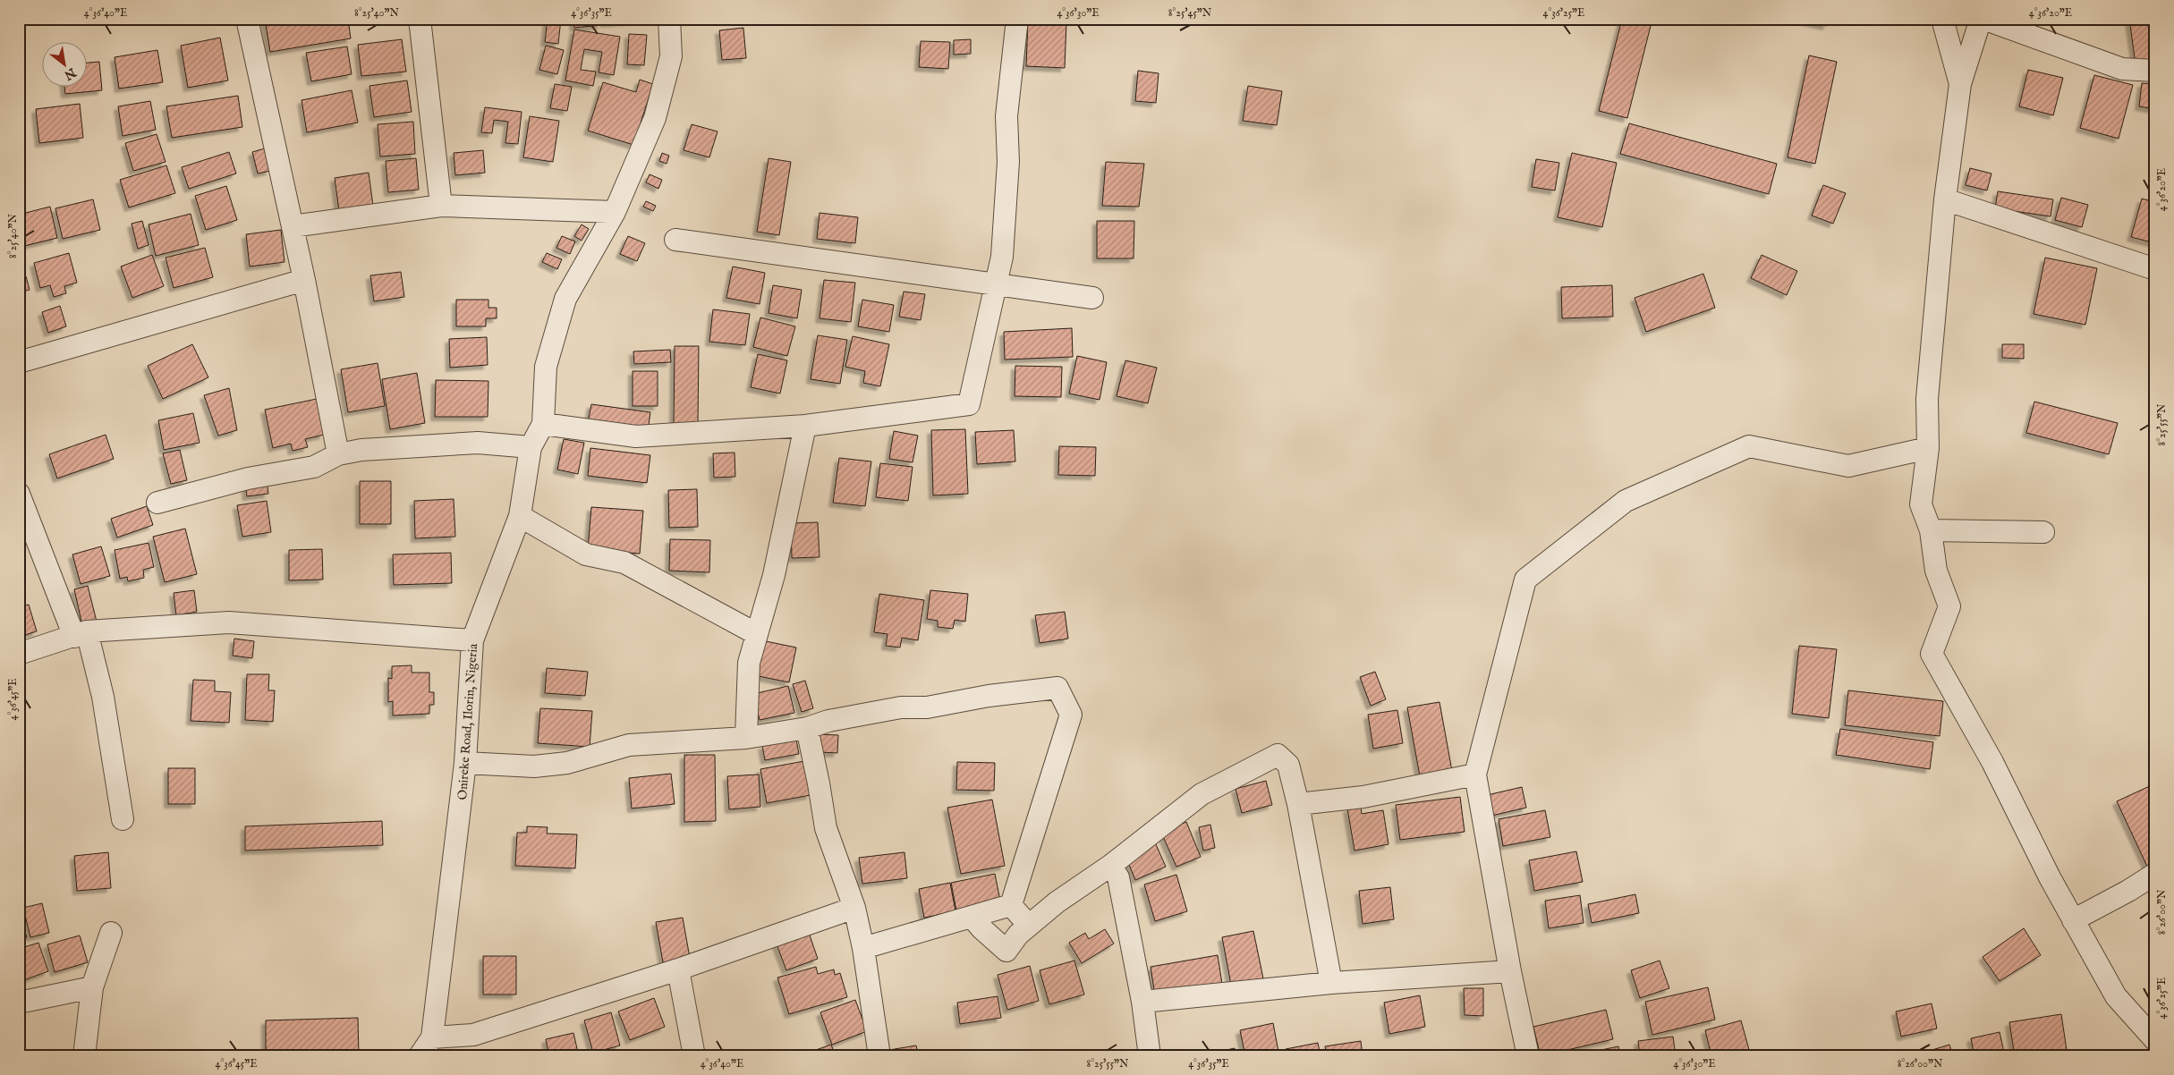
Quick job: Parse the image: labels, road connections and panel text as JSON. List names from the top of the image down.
{
  "streets": {
    "street": ["Onireke Road, Ilorin, Nigeria"]
  },
  "north": "bottom right",
  "coordinates": [
    "4°36'40\"E",
    "8°25'40\"N",
    "4°36'35\"E",
    "4°36'30\"E",
    "8°25'45\"N",
    "4°36'25\"E",
    "4°36'20\"E",
    "8°25'55\"N",
    "4°36'45\"E",
    "8°26'00\"N"
  ]
}
